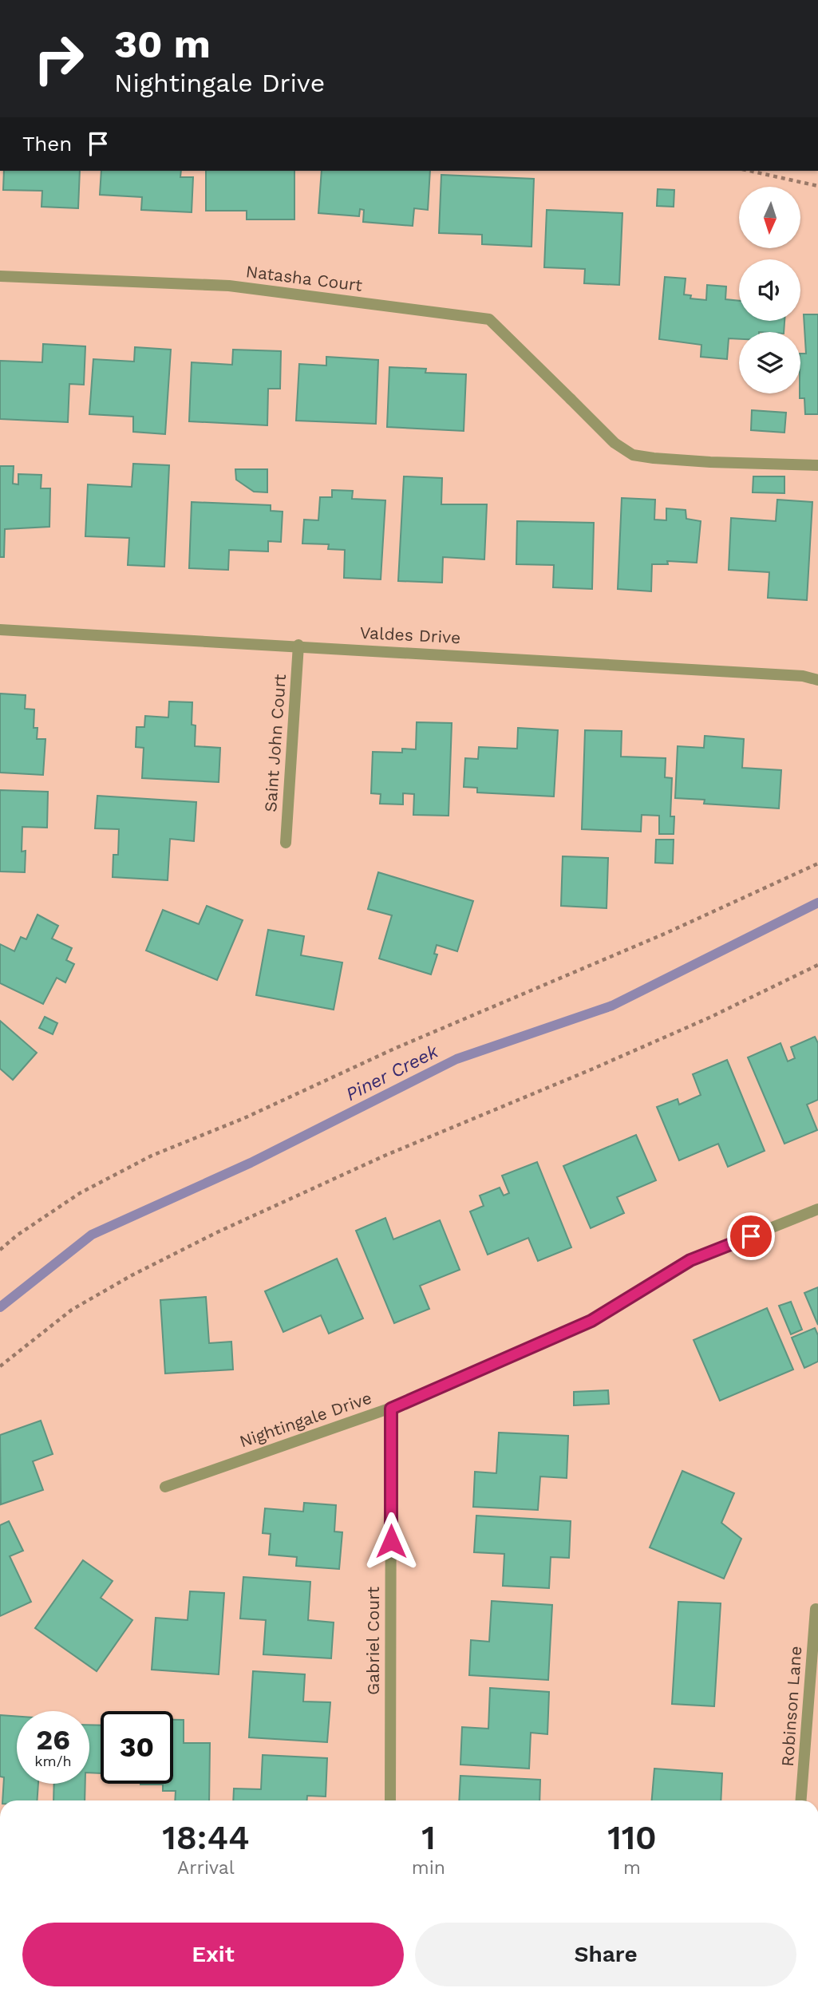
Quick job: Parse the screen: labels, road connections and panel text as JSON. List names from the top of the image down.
{
  "streets": {
    "street": [
      "Natasha Court",
      "Valdes Drive",
      "Saint John Court",
      "Nightingale Drive",
      "Gabriel Court",
      "Robinson Lane"
    ]
  },
  "crossings": [
    ["Valdes Drive", "Saint John Court"],
    ["Nightingale Drive", "Gabriel Court"]
  ],
  "water": ["Piner Creek"],
  "north": "bottom",
  "page": {
    "turn": ["30 m", "Nightingale Drive"],
    "then": "Then",
    "speed": "26 km/h",
    "limit": "30",
    "eta": [
      "18:44",
      "Arrival",
      "1",
      "min",
      "110",
      "m"
    ],
    "buttons": ["Exit", "Share"]
  }
}
